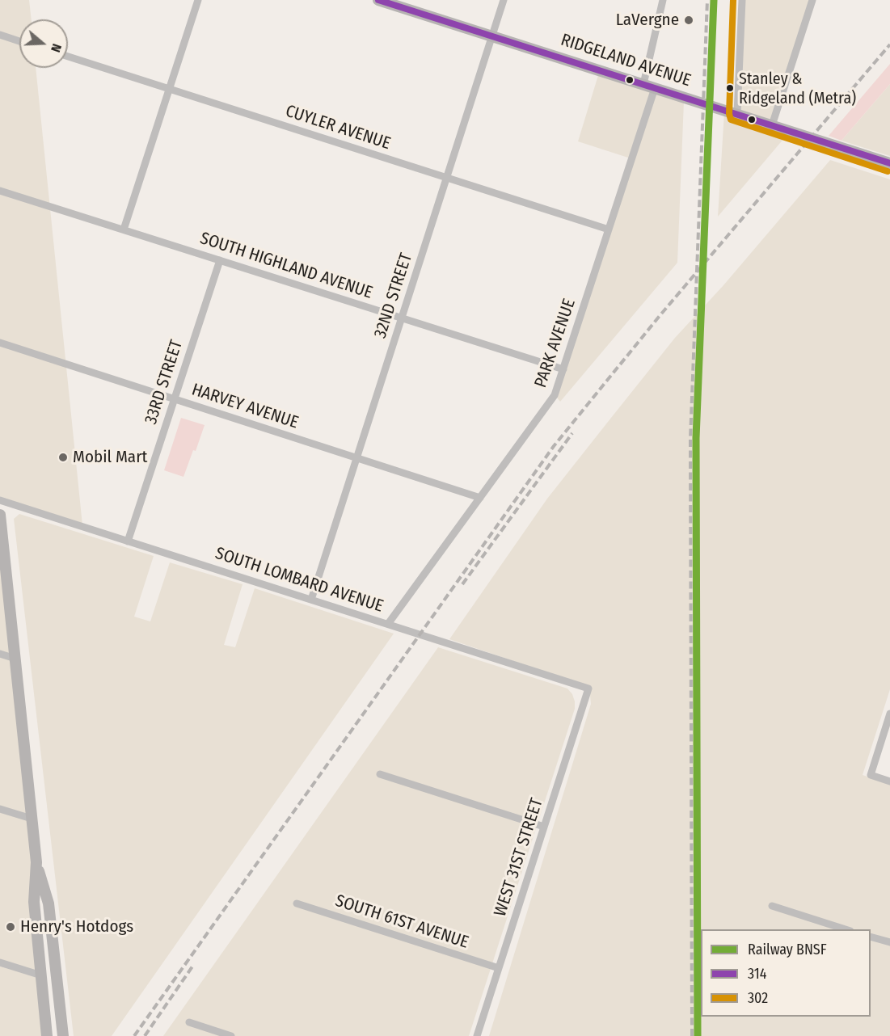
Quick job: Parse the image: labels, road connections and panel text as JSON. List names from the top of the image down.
{
  "streets": {
    "main road": ["RIDGELAND AVENUE"],
    "street": [
      "CUYLER AVENUE",
      "SOUTH HIGHLAND AVENUE",
      "32ND STREET",
      "PARK AVENUE",
      "33RD STREET",
      "HARVEY AVENUE",
      "SOUTH LOMBARD AVENUE",
      "WEST 31ST STREET",
      "SOUTH 61ST AVENUE"
    ]
  },
  "crossings": [
    ["RIDGELAND AVENUE", "32ND STREET"],
    ["RIDGELAND AVENUE", "PARK AVENUE"],
    ["CUYLER AVENUE", "32ND STREET"],
    ["CUYLER AVENUE", "PARK AVENUE"],
    ["SOUTH HIGHLAND AVENUE", "32ND STREET"],
    ["SOUTH HIGHLAND AVENUE", "PARK AVENUE"],
    ["SOUTH HIGHLAND AVENUE", "33RD STREET"],
    ["32ND STREET", "HARVEY AVENUE"],
    ["32ND STREET", "SOUTH LOMBARD AVENUE"],
    ["PARK AVENUE", "HARVEY AVENUE"],
    ["PARK AVENUE", "SOUTH LOMBARD AVENUE"],
    ["33RD STREET", "HARVEY AVENUE"],
    ["33RD STREET", "SOUTH LOMBARD AVENUE"],
    ["SOUTH LOMBARD AVENUE", "WEST 31ST STREET"],
    ["WEST 31ST STREET", "SOUTH 61ST AVENUE"]
  ],
  "places": [
    "LaVergne",
    "Stanley & Ridgeland (Metra)",
    "Mobil Mart",
    "Henry's Hotdogs"
  ],
  "lines": ["rail line BNSF", "transit line 314", "transit line 302"],
  "legend": ["Railway BNSF", "314", "302"],
  "north": "right"
}
